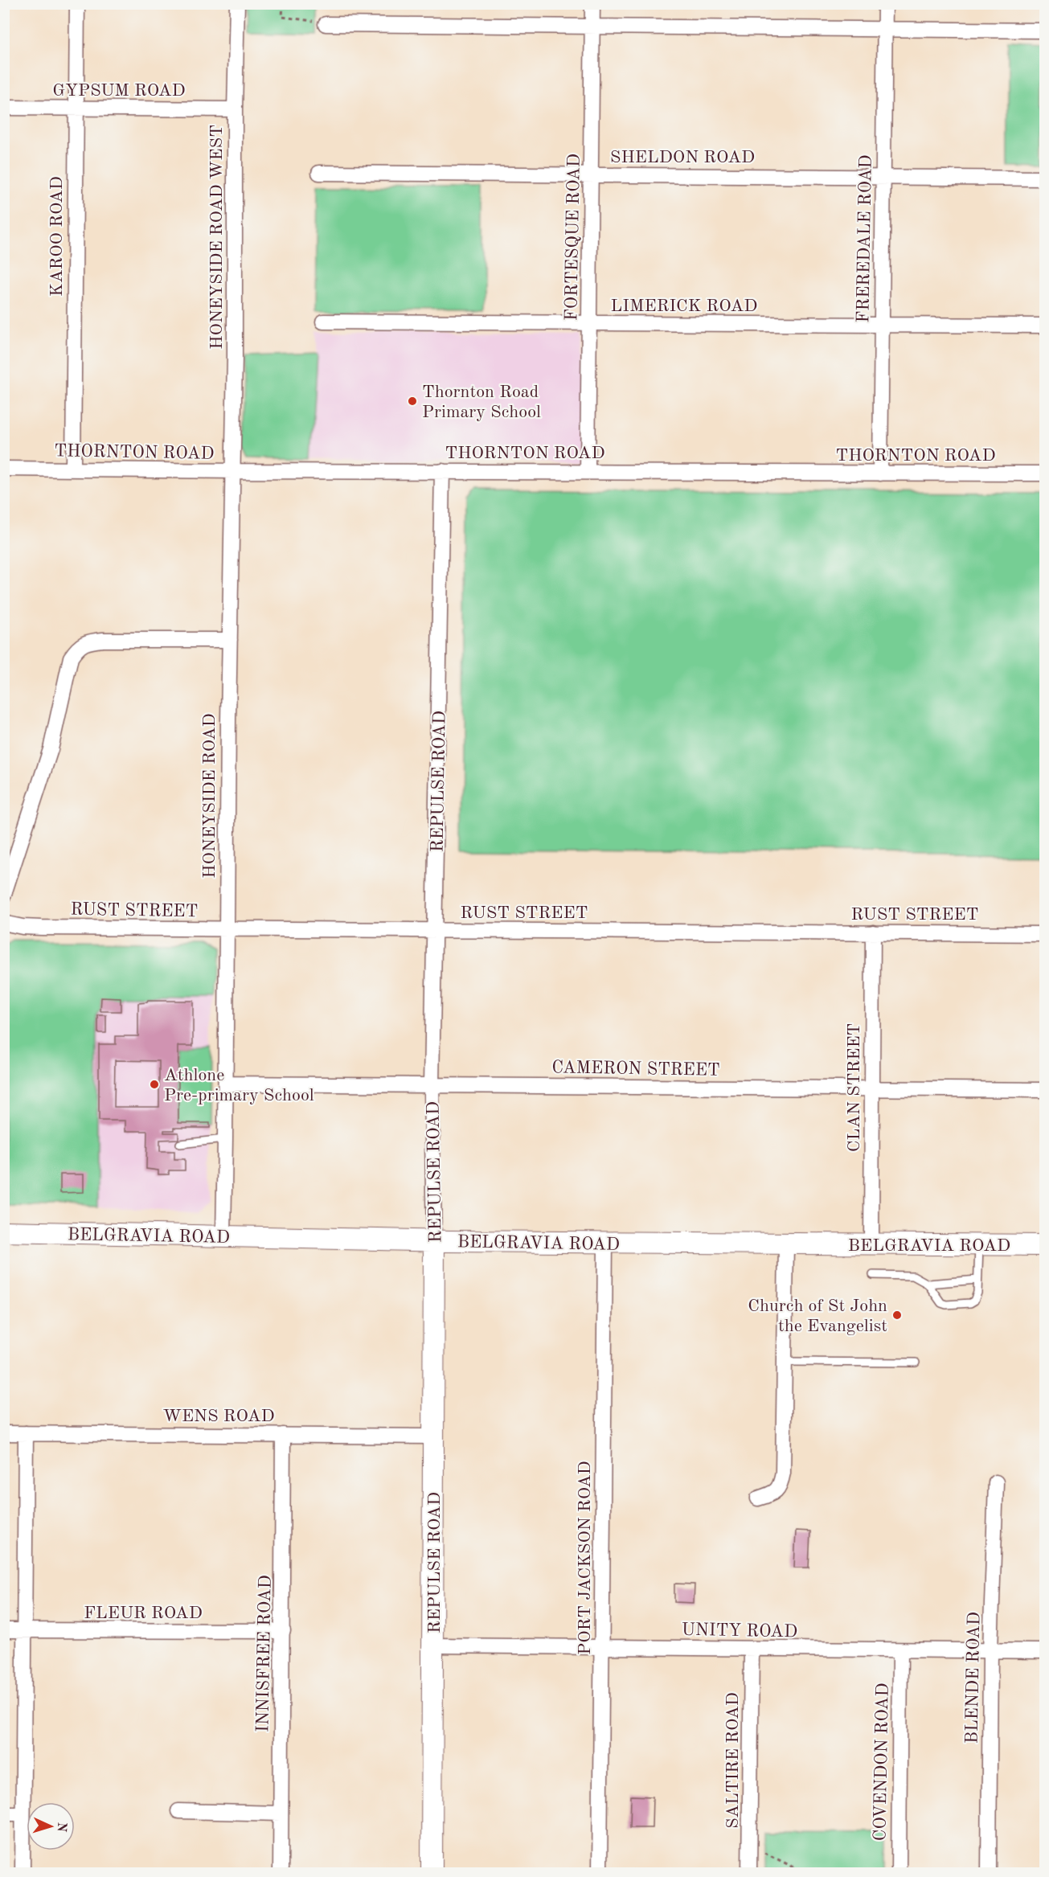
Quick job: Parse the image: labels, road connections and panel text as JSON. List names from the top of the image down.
{
  "streets": {
    "street": [
      "GYPSUM ROAD",
      "SHELDON ROAD",
      "KAROO ROAD",
      "HONEYSIDE ROAD WEST",
      "FORTESQUE ROAD",
      "FREREDALE ROAD",
      "LIMERICK ROAD",
      "THORNTON ROAD",
      "REPULSE ROAD",
      "HONEYSIDE ROAD",
      "RUST STREET",
      "CAMERON STREET",
      "CLAN STREET",
      "BELGRAVIA ROAD",
      "WENS ROAD",
      "PORT JACKSON ROAD",
      "FLEUR ROAD",
      "UNITY ROAD",
      "INNISFREE ROAD",
      "BLENDE ROAD",
      "SALTIRE ROAD",
      "COVENDON ROAD"
    ]
  },
  "crossings": [
    ["GYPSUM ROAD", "KAROO ROAD"],
    ["GYPSUM ROAD", "HONEYSIDE ROAD WEST"],
    ["SHELDON ROAD", "FORTESQUE ROAD"],
    ["SHELDON ROAD", "FREREDALE ROAD"],
    ["KAROO ROAD", "THORNTON ROAD"],
    ["HONEYSIDE ROAD WEST", "THORNTON ROAD"],
    ["HONEYSIDE ROAD WEST", "HONEYSIDE ROAD"],
    ["FORTESQUE ROAD", "LIMERICK ROAD"],
    ["FORTESQUE ROAD", "THORNTON ROAD"],
    ["FREREDALE ROAD", "LIMERICK ROAD"],
    ["FREREDALE ROAD", "THORNTON ROAD"],
    ["THORNTON ROAD", "REPULSE ROAD"],
    ["THORNTON ROAD", "HONEYSIDE ROAD"],
    ["REPULSE ROAD", "RUST STREET"],
    ["REPULSE ROAD", "CAMERON STREET"],
    ["REPULSE ROAD", "BELGRAVIA ROAD"],
    ["REPULSE ROAD", "WENS ROAD"],
    ["REPULSE ROAD", "UNITY ROAD"],
    ["HONEYSIDE ROAD", "RUST STREET"],
    ["HONEYSIDE ROAD", "CAMERON STREET"],
    ["HONEYSIDE ROAD", "BELGRAVIA ROAD"],
    ["RUST STREET", "CLAN STREET"],
    ["CAMERON STREET", "CLAN STREET"],
    ["CLAN STREET", "BELGRAVIA ROAD"],
    ["BELGRAVIA ROAD", "PORT JACKSON ROAD"],
    ["WENS ROAD", "INNISFREE ROAD"],
    ["PORT JACKSON ROAD", "UNITY ROAD"],
    ["FLEUR ROAD", "INNISFREE ROAD"],
    ["UNITY ROAD", "BLENDE ROAD"],
    ["UNITY ROAD", "SALTIRE ROAD"],
    ["UNITY ROAD", "COVENDON ROAD"]
  ],
  "places": ["Thornton Road Primary School", "Athlone Pre-primary School", "Church of St John the Evangelist"],
  "north": "right"
}
